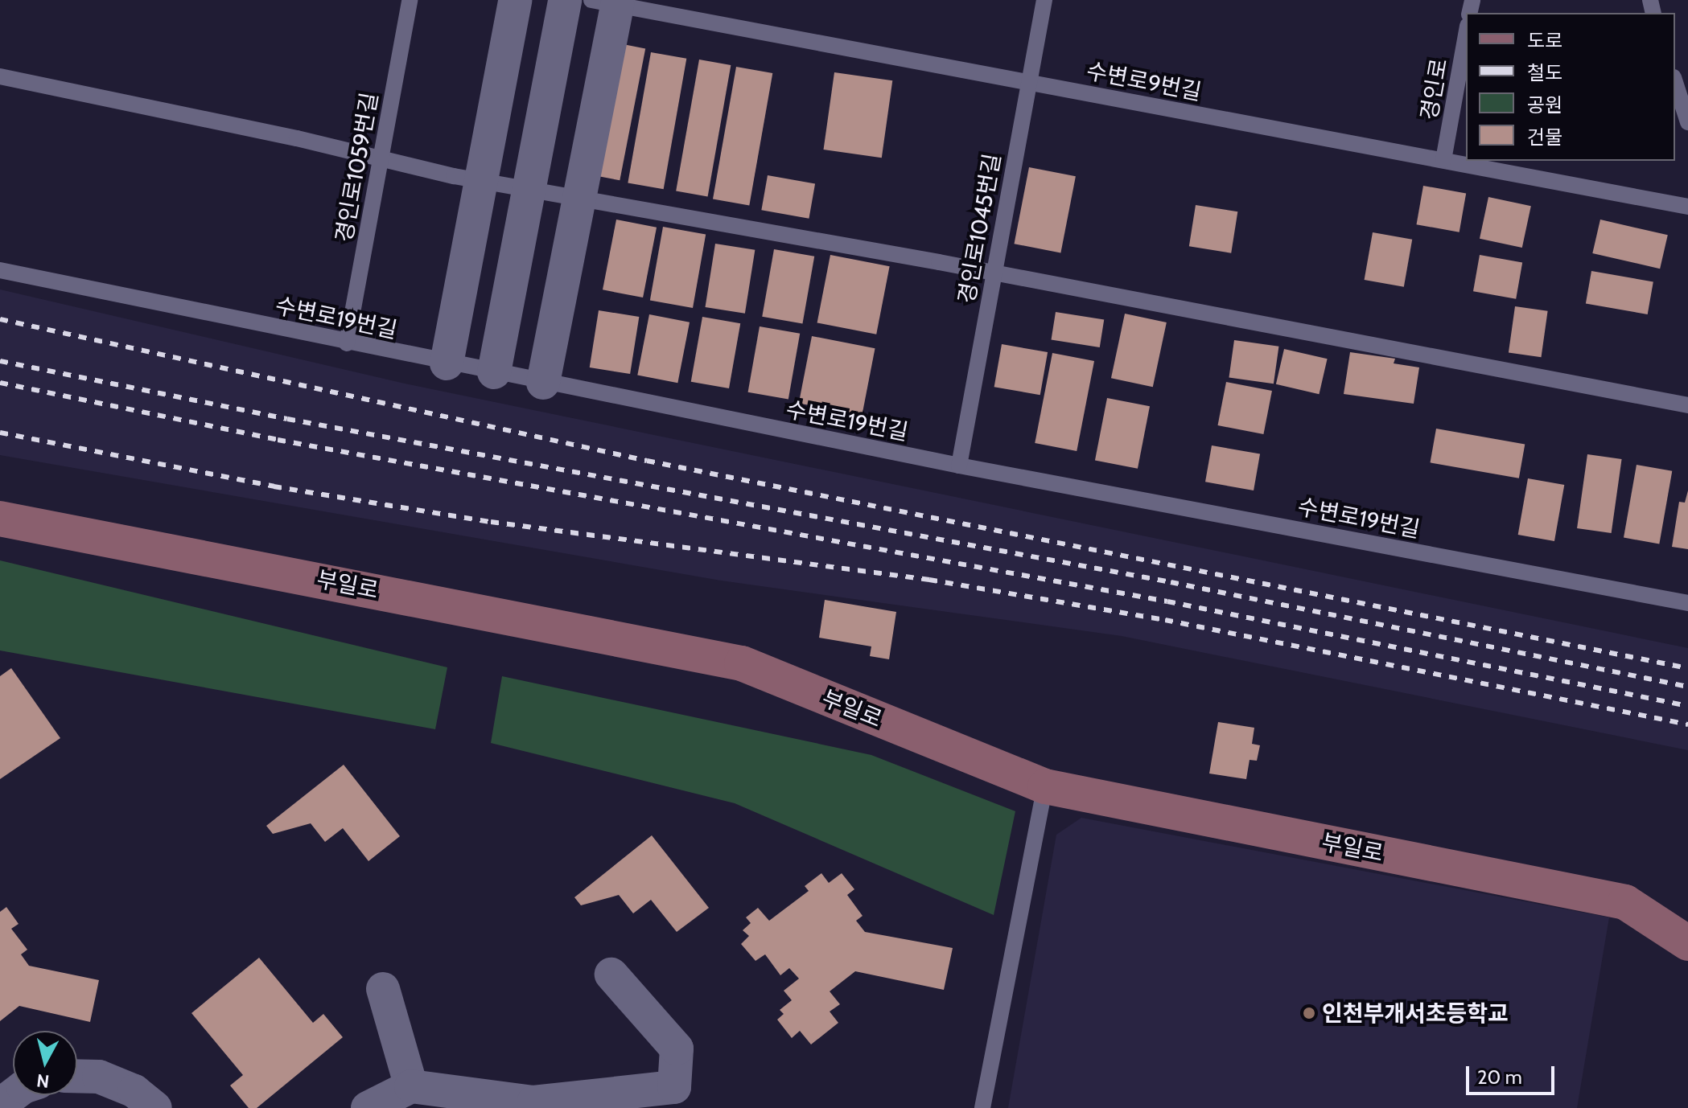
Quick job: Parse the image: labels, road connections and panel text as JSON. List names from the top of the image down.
{
  "streets": {
    "street": ["부일로"],
    "lane": [
      "수변로9번길",
      "경인로",
      "경인로1059번길",
      "경인로1045번길",
      "수변로19번길"
    ]
  },
  "crossings": [
    ["수변로9번길", "경인로"],
    ["수변로9번길", "경인로1045번길"],
    ["경인로1059번길", "수변로19번길"],
    ["경인로1045번길", "수변로19번길"]
  ],
  "places": ["인천부개서초등학교"],
  "legend": [
    "도로",
    "철도",
    "공원",
    "건물"
  ],
  "scale_bar": "20 m",
  "north": "bottom"
}
